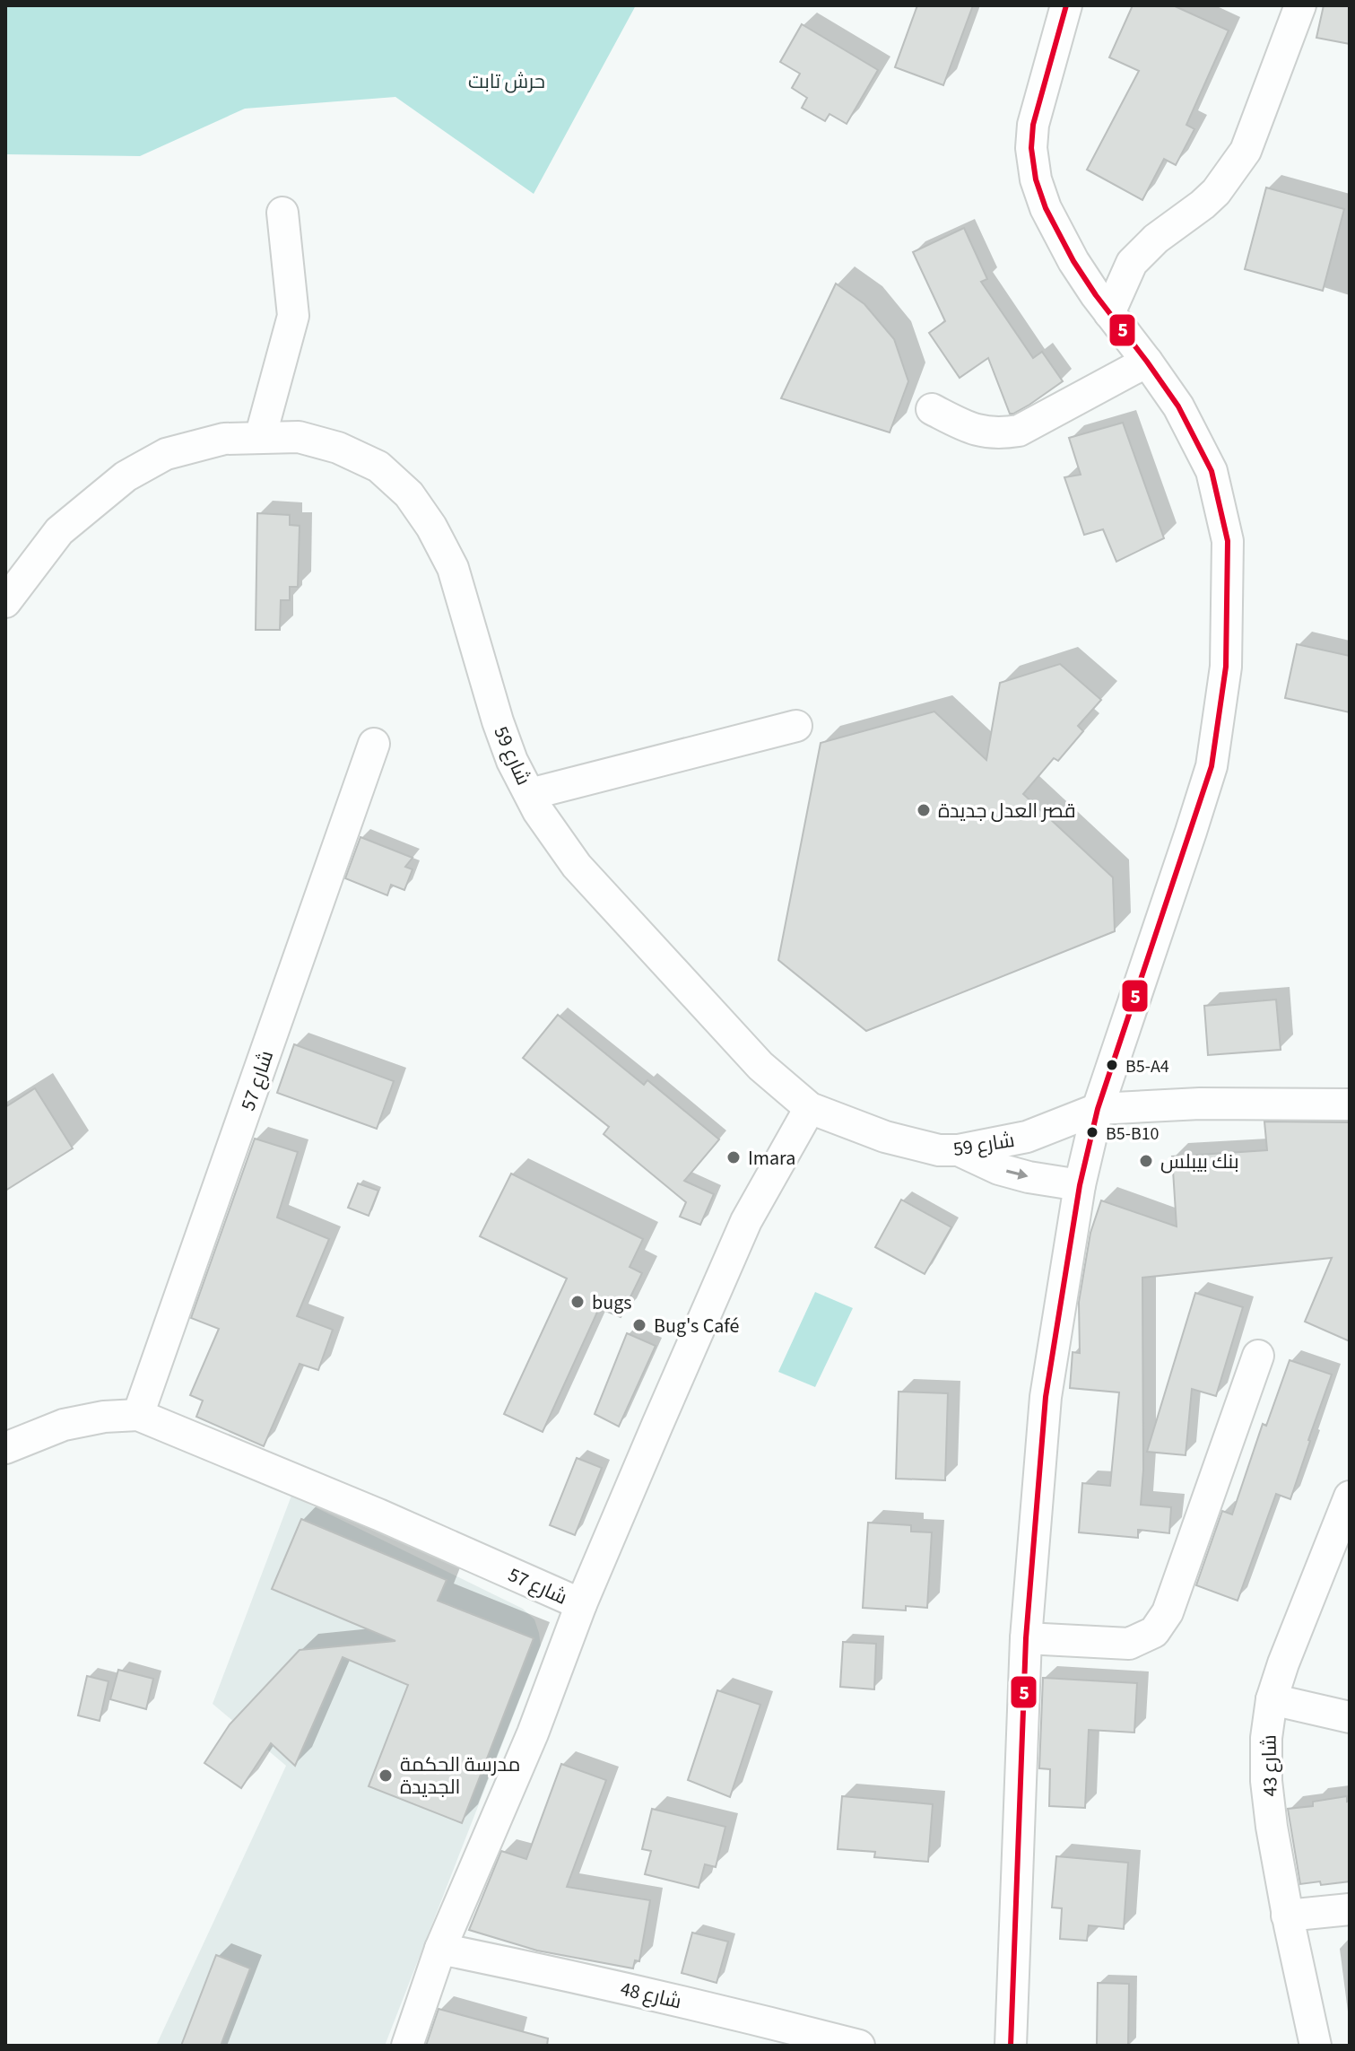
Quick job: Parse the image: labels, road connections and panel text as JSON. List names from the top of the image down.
{
  "streets": {
    "street": [
      "شارع 59",
      "شارع 57",
      "شارع 43",
      "شارع 48"
    ]
  },
  "parks": ["حرش تابت"],
  "places": [
    "قصر العدل جديدة",
    "B5-A4",
    "B5-B10",
    "Imara",
    "بنك بيبلس",
    "bugs",
    "Bug's Café",
    "مدرسة الحكمة الجديدة"
  ],
  "lines": ["transit line 5"]
}
